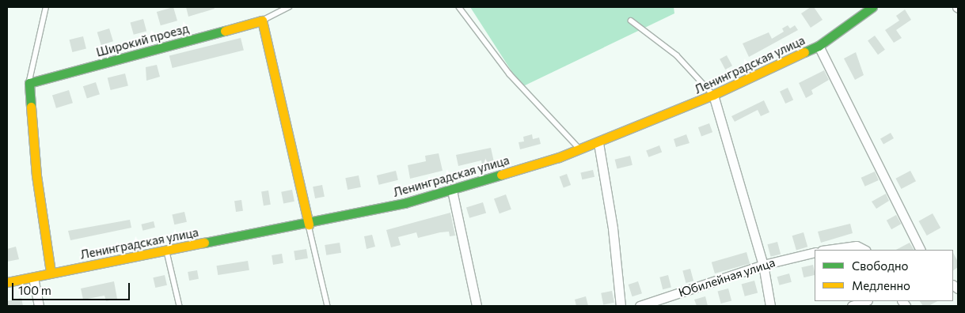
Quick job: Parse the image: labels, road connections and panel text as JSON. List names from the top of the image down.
{
  "streets": {
    "street": ["Широкий проезд", "Ленинградская улица", "Юбилейная улица"]
  },
  "legend": ["Свободно", "Медленно"],
  "scale_bar": "100 m"
}
